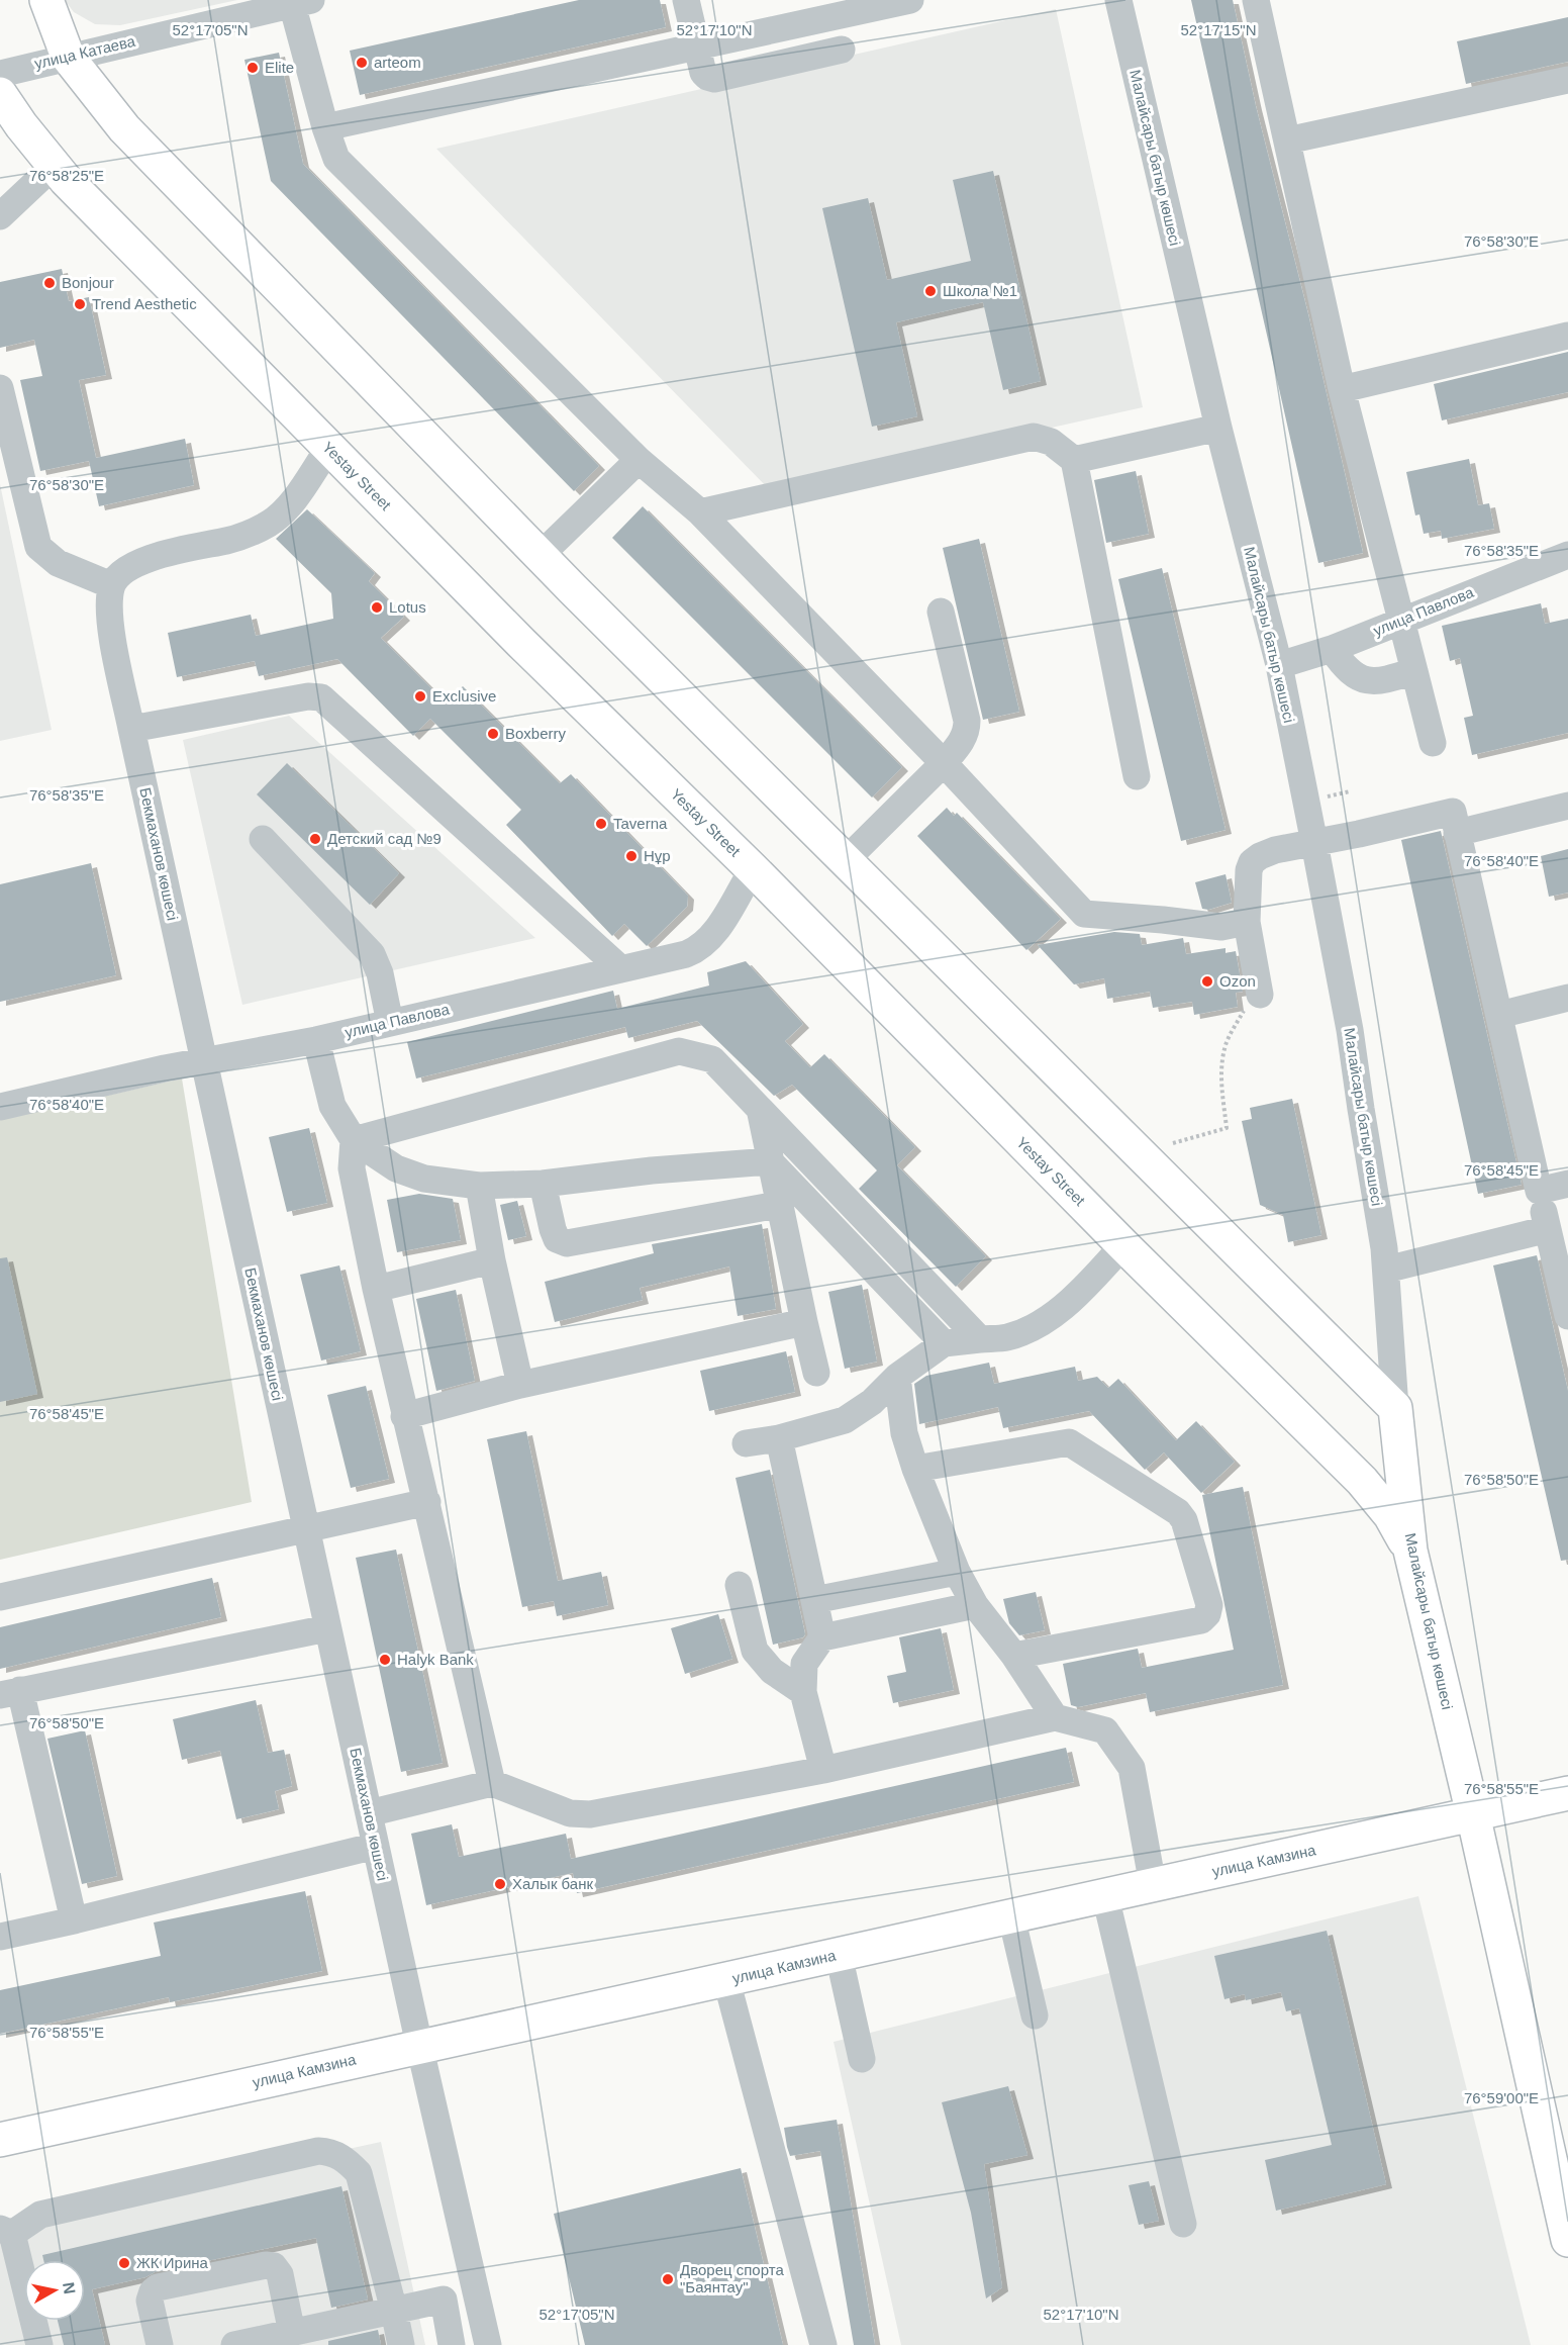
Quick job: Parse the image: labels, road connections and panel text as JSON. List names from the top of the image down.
{
  "streets": {
    "main road": ["Малайсары батыр көшесі", "Yestay Street", "улица Камзина"],
    "street": ["улица Катаева", "улица Павлова", "Бекмаханов көшесі"]
  },
  "crossings": [
    ["Малайсары батыр көшесі", "Yestay Street"],
    ["Малайсары батыр көшесі", "улица Павлова"],
    ["Малайсары батыр көшесі", "улица Камзина"],
    ["Yestay Street", "улица Павлова"],
    ["улица Павлова", "Бекмаханов көшесі"],
    ["Бекмаханов көшесі", "улица Камзина"]
  ],
  "places": [
    "arteom",
    "Elite",
    "Bonjour",
    "Школа №1",
    "Trend Aesthetic",
    "Lotus",
    "Exclusive",
    "Boxberry",
    "Taverna",
    "Детский сад №9",
    "Нұр",
    "Ozon",
    "Halyk Bank",
    "Халык банк",
    "ЖК Ирина",
    "Дворец спорта \"Баянтау\""
  ],
  "north": "right",
  "coordinates": [
    "52°17'15\"N",
    "52°17'05\"N",
    "52°17'10\"N",
    "76°58'25\"E",
    "76°58'30\"E",
    "76°58'35\"E",
    "76°58'40\"E",
    "76°58'45\"E",
    "76°58'50\"E",
    "76°58'55\"E",
    "76°59'00\"E"
  ]
}
